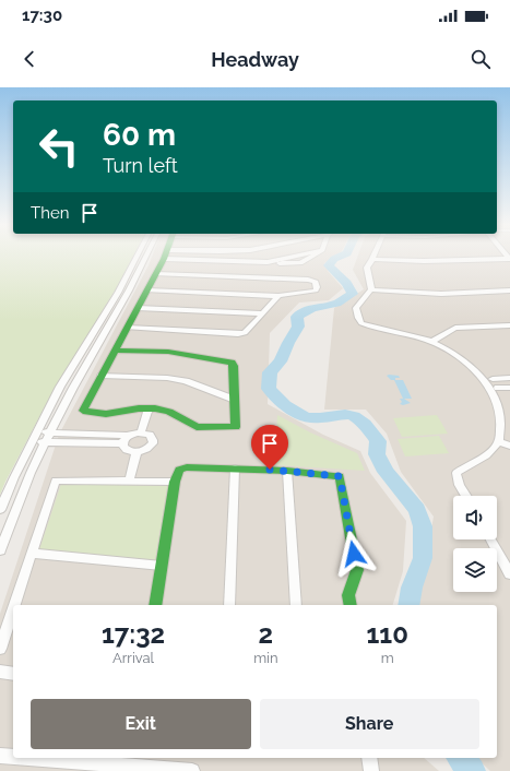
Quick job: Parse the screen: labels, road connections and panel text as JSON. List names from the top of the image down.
{
  "page": {
    "status": "17:30",
    "header": "Headway",
    "turn": ["60 m", "Turn left"],
    "then": "Then",
    "eta": [
      "17:32",
      "Arrival",
      "2",
      "min",
      "110",
      "m"
    ],
    "buttons": ["Exit", "Share"]
  }
}
